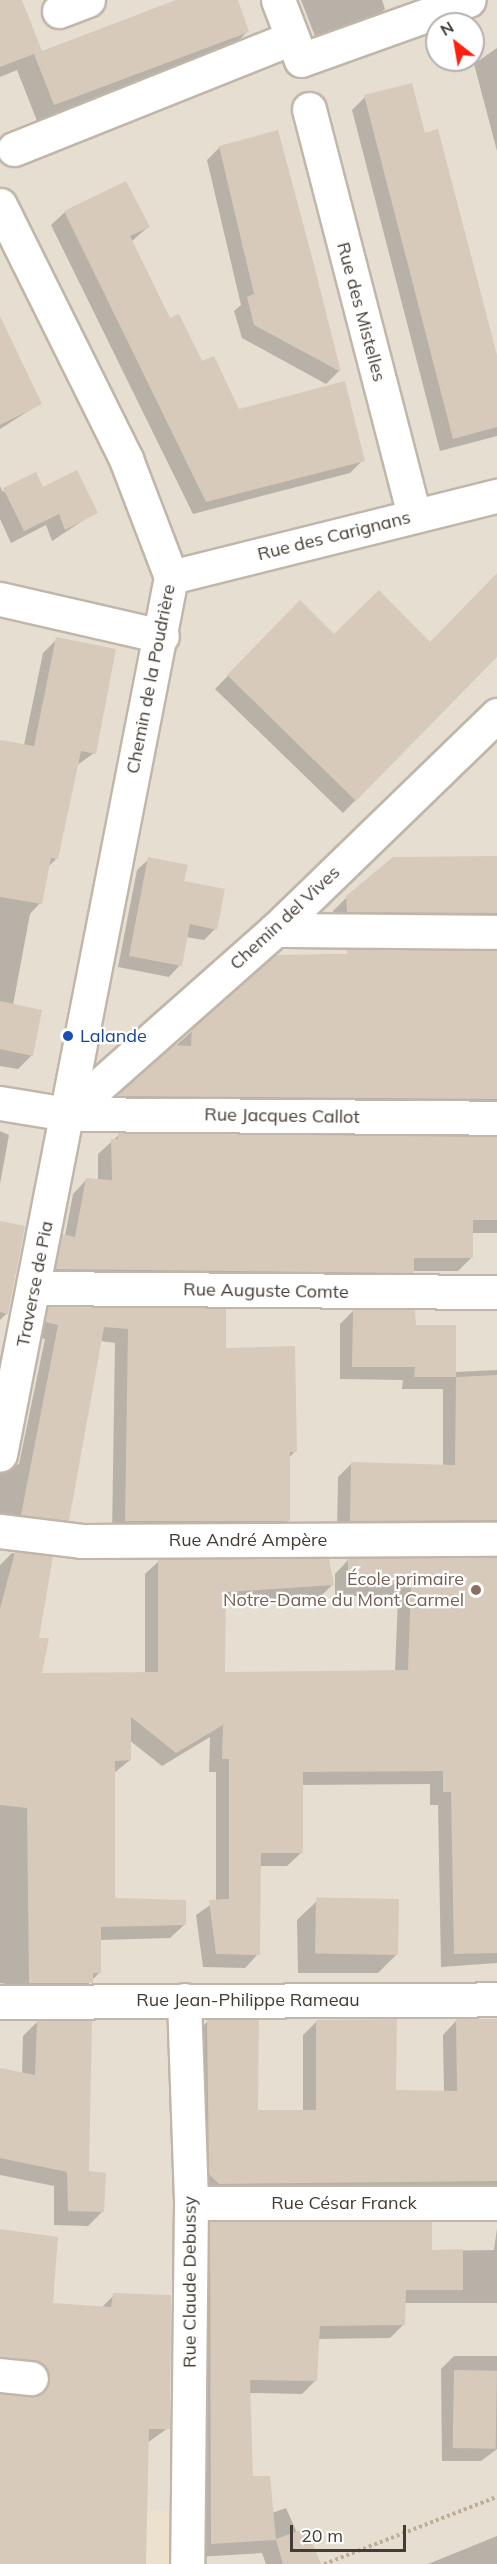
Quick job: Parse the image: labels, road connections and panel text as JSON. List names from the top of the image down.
{
  "streets": {
    "street": [
      "Rue des Mistelles",
      "Rue des Carignans",
      "Chemin de la Poudrière",
      "Chemin del Vives",
      "Rue Jacques Callot",
      "Traverse de Pia",
      "Rue Auguste Comte",
      "Rue André Ampère",
      "Rue Jean-Philippe Rameau",
      "Rue César Franck",
      "Rue Claude Debussy"
    ]
  },
  "crossings": [
    ["Rue des Mistelles", "Rue des Carignans"],
    ["Rue des Carignans", "Chemin de la Poudrière"],
    ["Chemin de la Poudrière", "Chemin del Vives"],
    ["Chemin de la Poudrière", "Rue Jacques Callot"],
    ["Chemin de la Poudrière", "Traverse de Pia"],
    ["Chemin del Vives", "Rue Jacques Callot"],
    ["Chemin del Vives", "Traverse de Pia"],
    ["Rue Jacques Callot", "Traverse de Pia"],
    ["Traverse de Pia", "Rue Auguste Comte"],
    ["Rue Jean-Philippe Rameau", "Rue Claude Debussy"],
    ["Rue César Franck", "Rue Claude Debussy"]
  ],
  "places": ["Lalande", "École primaire Notre-Dame du Mont Carmel"],
  "scale_bar": "20 m",
  "north": "top left"
}
